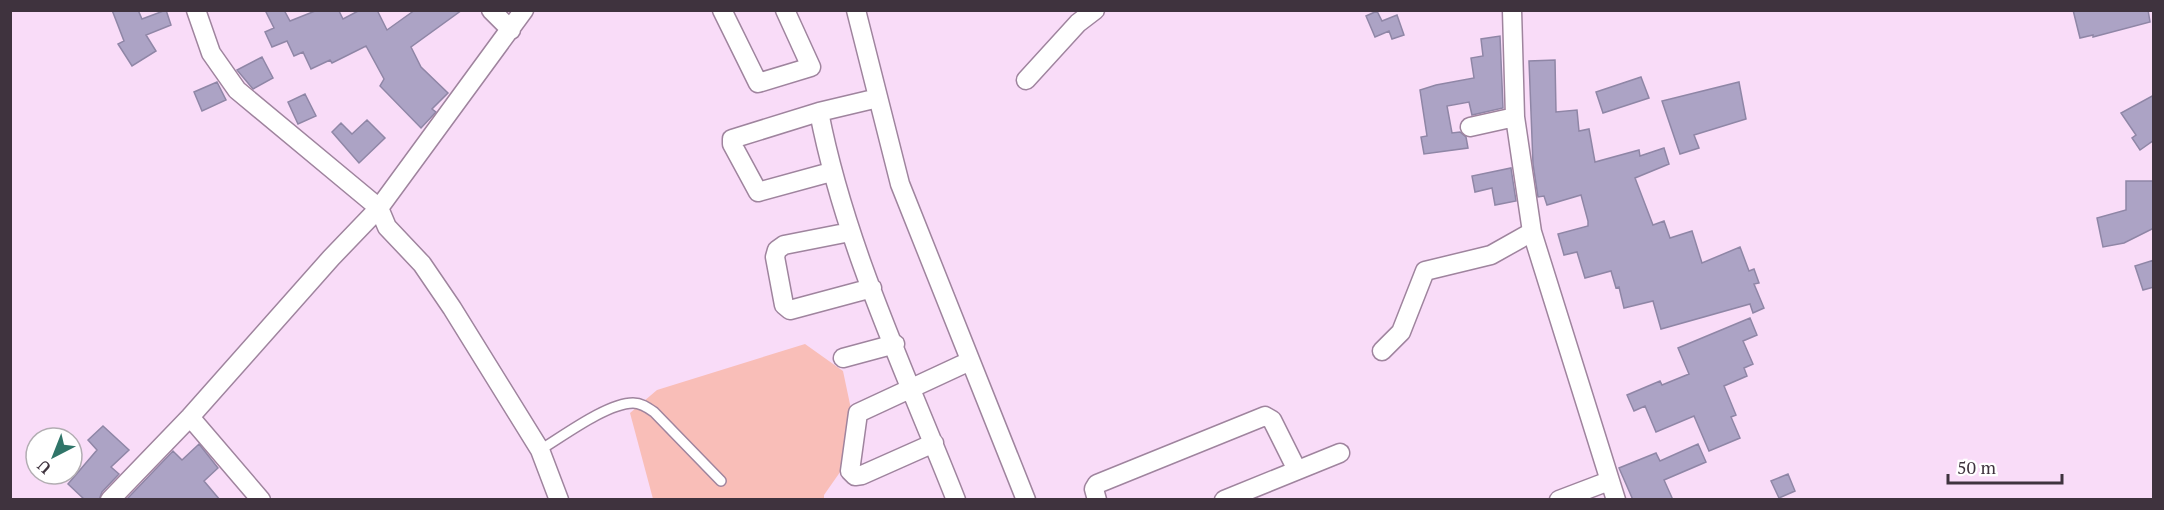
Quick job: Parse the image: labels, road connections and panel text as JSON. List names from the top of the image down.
{
  "scale_bar": "50 m",
  "north": "bottom left"
}
